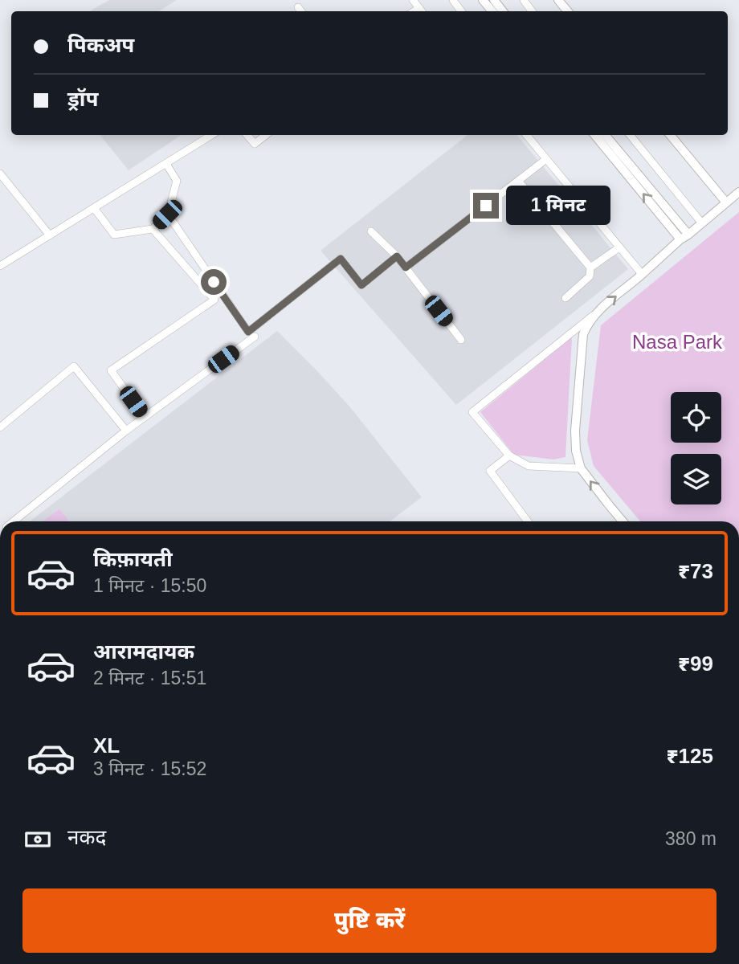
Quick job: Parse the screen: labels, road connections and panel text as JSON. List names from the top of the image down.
{
  "parks": ["Nasa Park"],
  "page": {
    "banner": ["पिकअप", "ड्रॉप"],
    "bubble": "1 मिनट",
    "list": [
      {
        "name": "किफ़ायती",
        "note": "1 मिनट · 15:50",
        "value": "₹73"
      },
      {
        "name": "आरामदायक",
        "note": "2 मिनट · 15:51",
        "value": "₹99"
      },
      {
        "name": "XL",
        "note": "3 मिनट · 15:52",
        "value": "₹125"
      }
    ],
    "pay": ["नकद", "380 m"],
    "buttons": "पुष्टि करें"
  }
}
